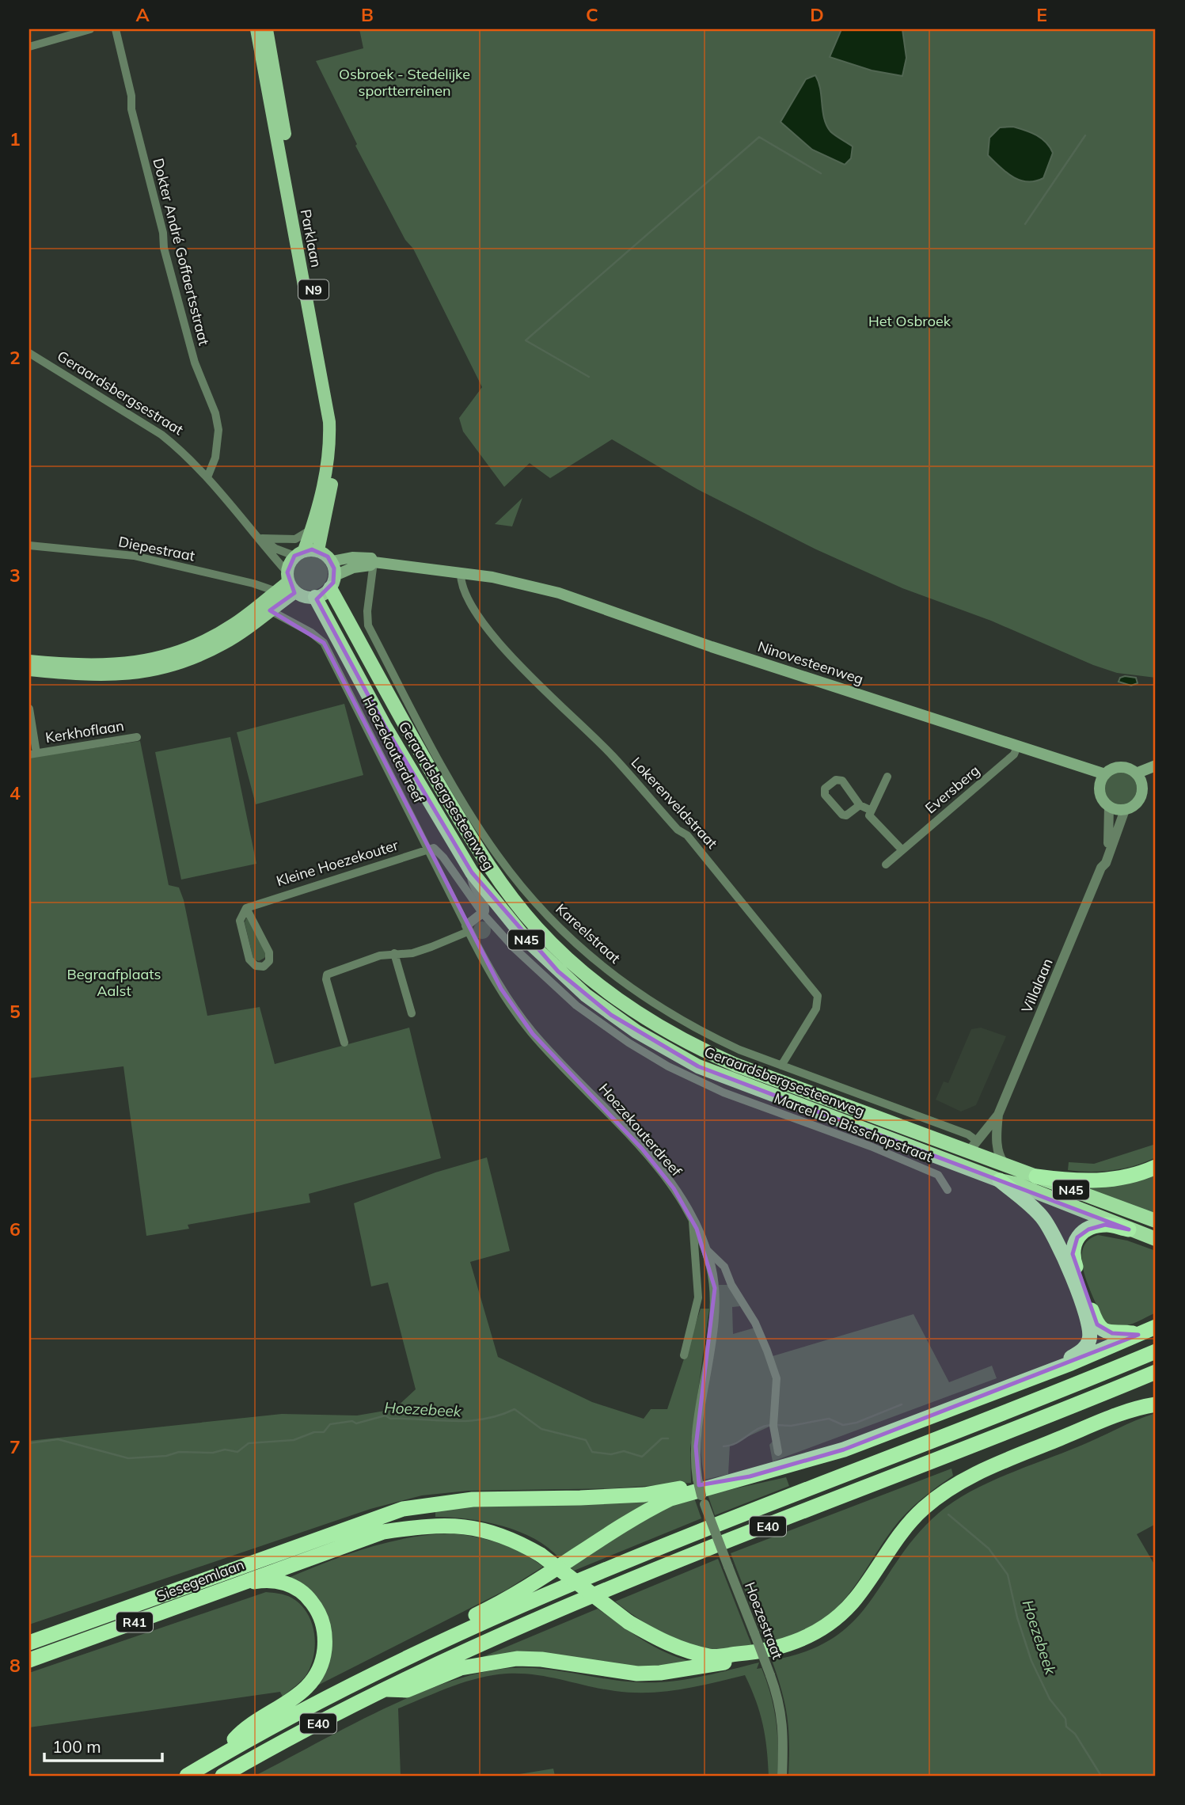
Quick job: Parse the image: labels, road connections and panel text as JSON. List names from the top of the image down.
{
  "streets": {
    "highway": [
      "Geraardsbergsesteenweg",
      "N45",
      "E40",
      "Siesegemlaan",
      "R41"
    ],
    "main road": ["Parklaan", "N9", "Ninovesteenweg"],
    "street": [
      "Dokter André Goffaertsstraat",
      "Geraardsbergsestraat",
      "Diepestraat",
      "Kerkhoflaan",
      "Hoezekouterdreef",
      "Eversberg",
      "Lokerenveldstraat",
      "Kleine Hoezekouter",
      "Kareelstraat",
      "Villalaan",
      "Marcel De Bisschopstraat",
      "Hoezestraat"
    ]
  },
  "crossings": [
    ["Parklaan", "Geraardsbergsestraat"],
    ["Parklaan", "Geraardsbergsesteenweg"],
    ["Dokter André Goffaertsstraat", "Geraardsbergsestraat"],
    ["Geraardsbergsestraat", "Geraardsbergsesteenweg"],
    ["Ninovesteenweg", "Eversberg"],
    ["Ninovesteenweg", "Lokerenveldstraat"],
    ["Ninovesteenweg", "Villalaan"],
    ["Hoezekouterdreef", "Kleine Hoezekouter"],
    ["Hoezekouterdreef", "Marcel De Bisschopstraat"],
    ["Hoezekouterdreef", "Siesegemlaan"],
    ["Hoezekouterdreef", "Hoezestraat"],
    ["Geraardsbergsesteenweg", "Kareelstraat"],
    ["Geraardsbergsesteenweg", "Villalaan"],
    ["Lokerenveldstraat", "Kareelstraat"],
    ["Kareelstraat", "Villalaan"],
    ["Siesegemlaan", "Hoezestraat"]
  ],
  "water": ["Hoezebeek"],
  "parks": ["Osbroek - Stedelijke sportterreinen", "Het Osbroek", "Begraafplaats Aalst"],
  "scale_bar": "100 m",
  "grid": {
    "columns": [
      "A",
      "B",
      "C",
      "D",
      "E"
    ],
    "rows": [
      "1",
      "2",
      "3",
      "4",
      "5",
      "6",
      "7",
      "8"
    ]
  }
}
